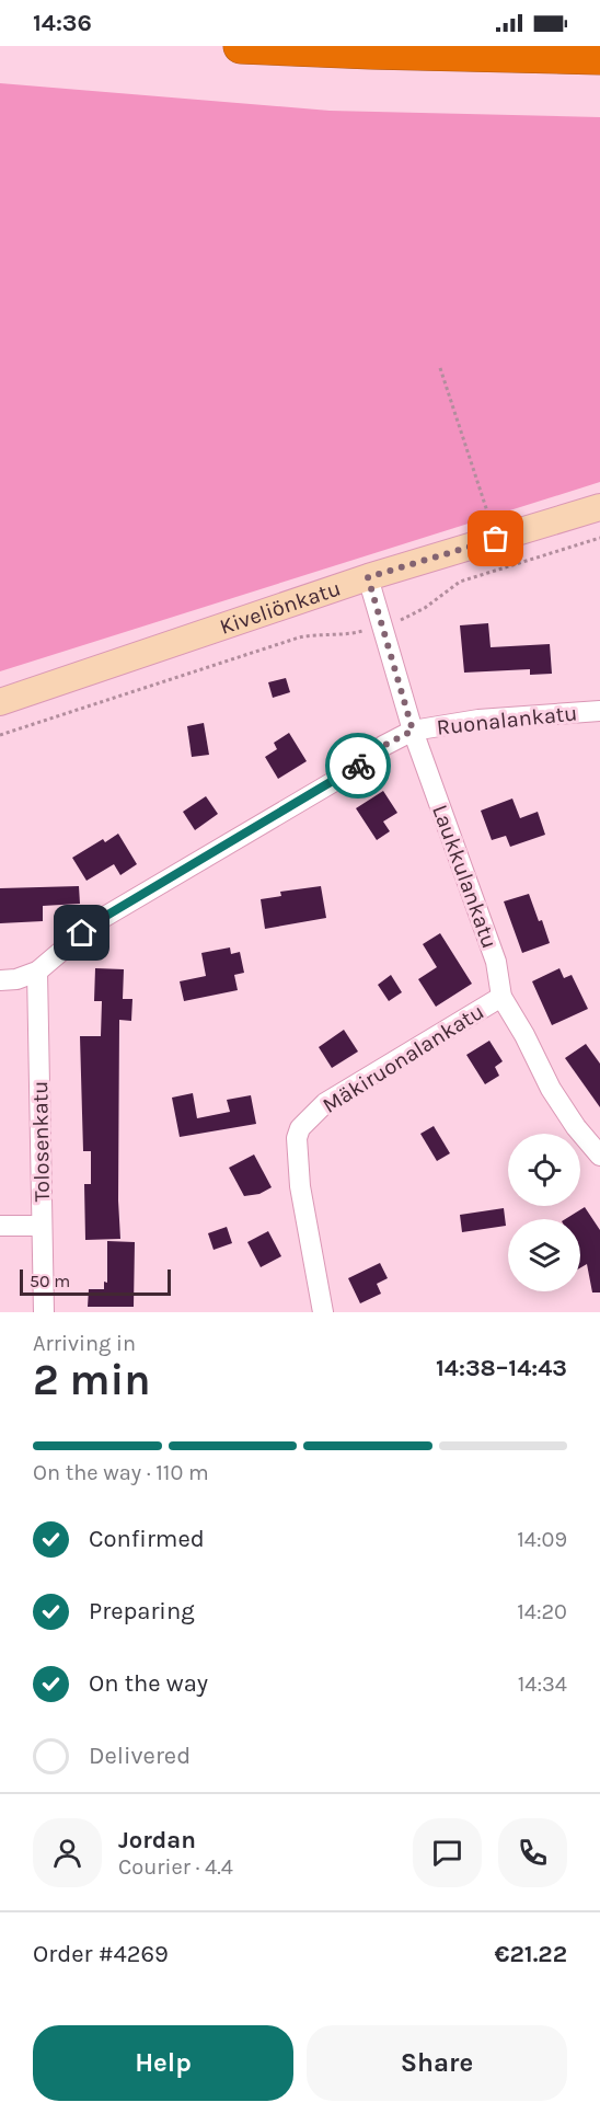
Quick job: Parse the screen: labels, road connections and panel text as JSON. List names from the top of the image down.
{
  "streets": {
    "main road": ["Kiveliönkatu"],
    "street": [
      "Ruonalankatu",
      "Laukkulankatu",
      "Mäkiruonalankatu",
      "Tolosenkatu"
    ]
  },
  "crossings": [
    ["Kiveliönkatu", "Laukkulankatu"],
    ["Ruonalankatu", "Laukkulankatu"],
    ["Ruonalankatu", "Tolosenkatu"],
    ["Laukkulankatu", "Mäkiruonalankatu"]
  ],
  "scale_bar": "50 m",
  "page": {
    "status": "14:36",
    "scale": "50 m",
    "heading": ["2 min", "Arriving in", "14:38–14:43"],
    "panel": [
      "Jordan",
      "Courier · 4.4",
      "Order #4269",
      "€21.22"
    ],
    "bar": "On the way · 110 m",
    "list": [
      ["Confirmed", "14:09"],
      ["Preparing", "14:20"],
      ["On the way", "14:34"],
      "Delivered"
    ],
    "buttons": ["Help", "Share"]
  }
}
